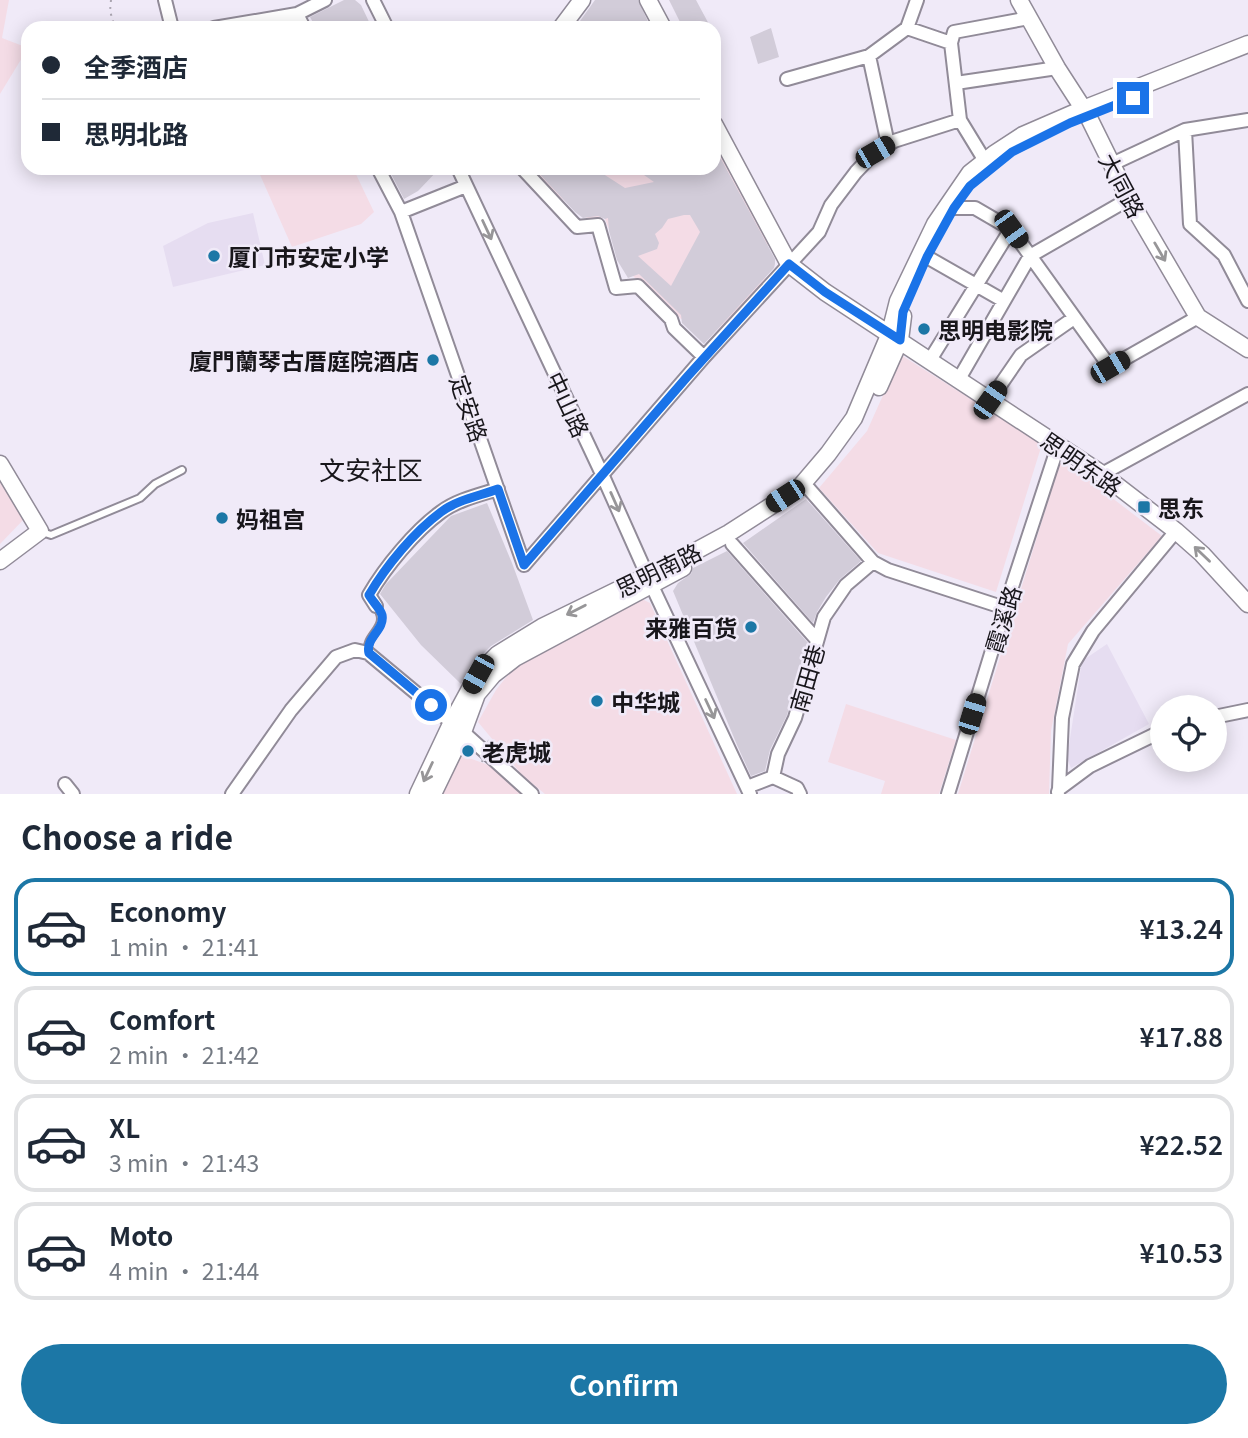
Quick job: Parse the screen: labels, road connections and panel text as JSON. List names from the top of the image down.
{
  "streets": {
    "main road": ["大同路", "思明东路", "思明南路"],
    "street": [
      "中山路",
      "定安路",
      "霞溪路",
      "南田巷"
    ]
  },
  "crossings": [
    ["中山路", "定安路"],
    ["中山路", "思明南路"],
    ["思明东路", "思明南路"],
    ["思明东路", "霞溪路"]
  ],
  "one_way": ["中山路"],
  "districts": ["文安社区"],
  "places": {
    "other": [
      "厦门市安定小学",
      "思明电影院",
      "廈門蘭琴古厝庭院酒店",
      "妈祖宫",
      "来雅百货",
      "中华城",
      "老虎城"
    ],
    "transit": ["思东"]
  },
  "page": {
    "banner": ["全季酒店", "思明北路"],
    "heading": "Choose a ride",
    "list": [
      {
        "name": "Economy",
        "note": "1 min · 21:41",
        "value": "¥13.24"
      },
      {
        "name": "Comfort",
        "note": "2 min · 21:42",
        "value": "¥17.88"
      },
      {
        "name": "XL",
        "note": "3 min · 21:43",
        "value": "¥22.52"
      },
      {
        "name": "Moto",
        "note": "4 min · 21:44",
        "value": "¥10.53"
      }
    ],
    "buttons": "Confirm"
  }
}
